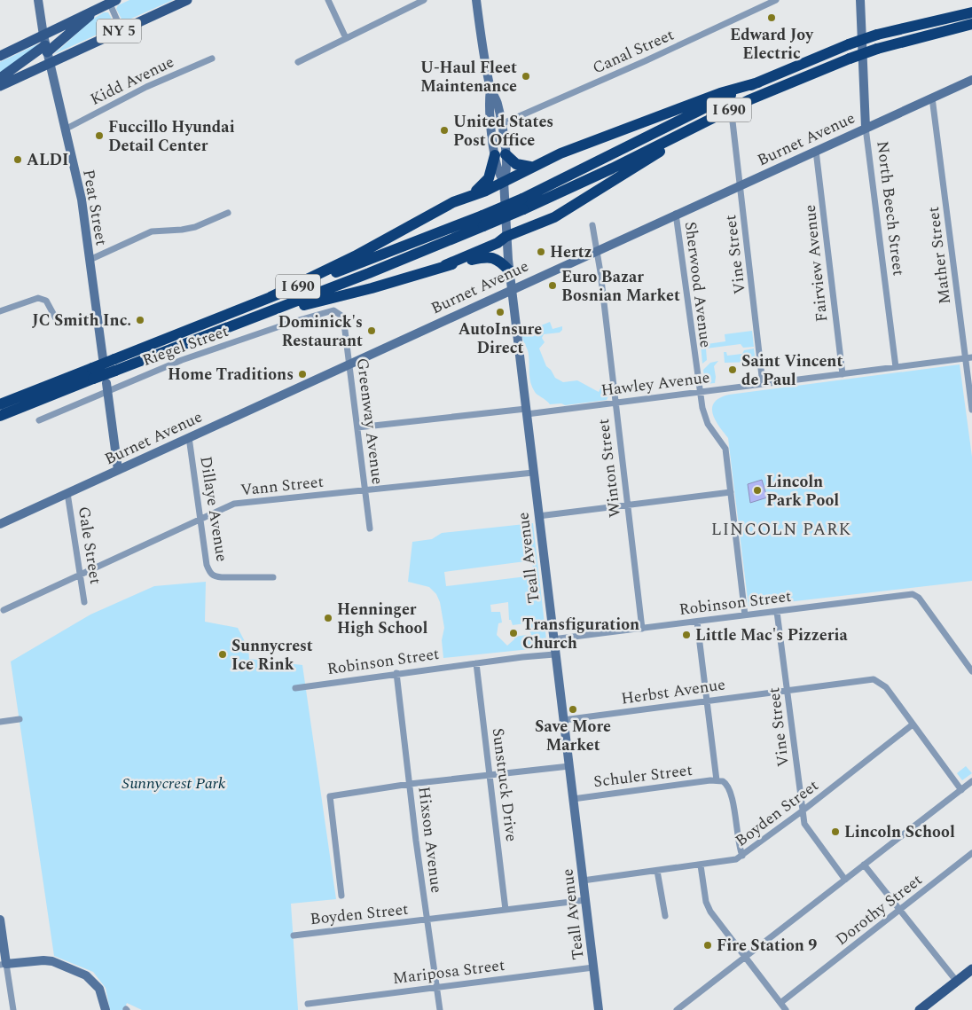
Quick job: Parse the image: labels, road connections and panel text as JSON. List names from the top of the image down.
{
  "streets": {
    "highway": ["I 690"],
    "main road": ["NY 5"],
    "street": [
      "Canal Street",
      "Kidd Avenue",
      "Burnet Avenue",
      "Peat Street",
      "North Beech Street",
      "Vine Street",
      "Mather Street",
      "Fairview Avenue",
      "Sherwood Avenue",
      "Riegel Street",
      "Hawley Avenue",
      "Greenway Avenue",
      "Winton Street",
      "Vann Street",
      "Dillaye Avenue",
      "Gale Street",
      "Teall Avenue",
      "Robinson Street",
      "Herbst Avenue",
      "Schuler Street",
      "Sunstruck Drive",
      "Boyden Street",
      "Hixson Avenue",
      "Dorothy Street",
      "Mariposa Street"
    ]
  },
  "crossings": [
    ["NY 5", "Peat Street"],
    ["Canal Street", "Teall Avenue"],
    ["Kidd Avenue", "Peat Street"],
    ["Burnet Avenue", "North Beech Street"],
    ["Burnet Avenue", "Vine Street"],
    ["Burnet Avenue", "Mather Street"],
    ["Burnet Avenue", "Fairview Avenue"],
    ["Burnet Avenue", "Sherwood Avenue"],
    ["Burnet Avenue", "Greenway Avenue"],
    ["Burnet Avenue", "Winton Street"],
    ["Burnet Avenue", "Dillaye Avenue"],
    ["Burnet Avenue", "Gale Street"],
    ["Burnet Avenue", "Teall Avenue"],
    ["North Beech Street", "Hawley Avenue"],
    ["Vine Street", "Hawley Avenue"],
    ["Vine Street", "Robinson Street"],
    ["Vine Street", "Herbst Avenue"],
    ["Vine Street", "Boyden Street"],
    ["Mather Street", "Hawley Avenue"],
    ["Fairview Avenue", "Hawley Avenue"],
    ["Sherwood Avenue", "Hawley Avenue"],
    ["Sherwood Avenue", "Robinson Street"],
    ["Riegel Street", "Greenway Avenue"],
    ["Hawley Avenue", "Greenway Avenue"],
    ["Hawley Avenue", "Winton Street"],
    ["Hawley Avenue", "Teall Avenue"],
    ["Greenway Avenue", "Vann Street"],
    ["Winton Street", "Robinson Street"],
    ["Vann Street", "Dillaye Avenue"],
    ["Vann Street", "Gale Street"],
    ["Vann Street", "Teall Avenue"],
    ["Teall Avenue", "Robinson Street"],
    ["Teall Avenue", "Herbst Avenue"],
    ["Teall Avenue", "Schuler Street"],
    ["Teall Avenue", "Boyden Street"],
    ["Teall Avenue", "Mariposa Street"],
    ["Robinson Street", "Sunstruck Drive"],
    ["Robinson Street", "Hixson Avenue"],
    ["Herbst Avenue", "Boyden Street"],
    ["Sunstruck Drive", "Boyden Street"],
    ["Boyden Street", "Hixson Avenue"],
    ["Hixson Avenue", "Mariposa Street"]
  ],
  "districts": ["LINCOLN PARK"],
  "parks": ["Sunnycrest Park"],
  "places": [
    "Edward Joy Electric",
    "U-Haul Fleet Maintenance",
    "United States Post Office",
    "Fuccillo Hyundai Detail Center",
    "ALDI",
    "Hertz",
    "Euro Bazar Bosnian Market",
    "AutoInsure Direct",
    "JC Smith Inc.",
    "Dominick's Restaurant",
    "Saint Vincent de Paul",
    "Home Traditions",
    "Lincoln Park Pool",
    "Henninger High School",
    "Transfiguration Church",
    "Little Mac's Pizzeria",
    "Sunnycrest Ice Rink",
    "Save More Market",
    "Lincoln School",
    "Fire Station 9"
  ]
}
